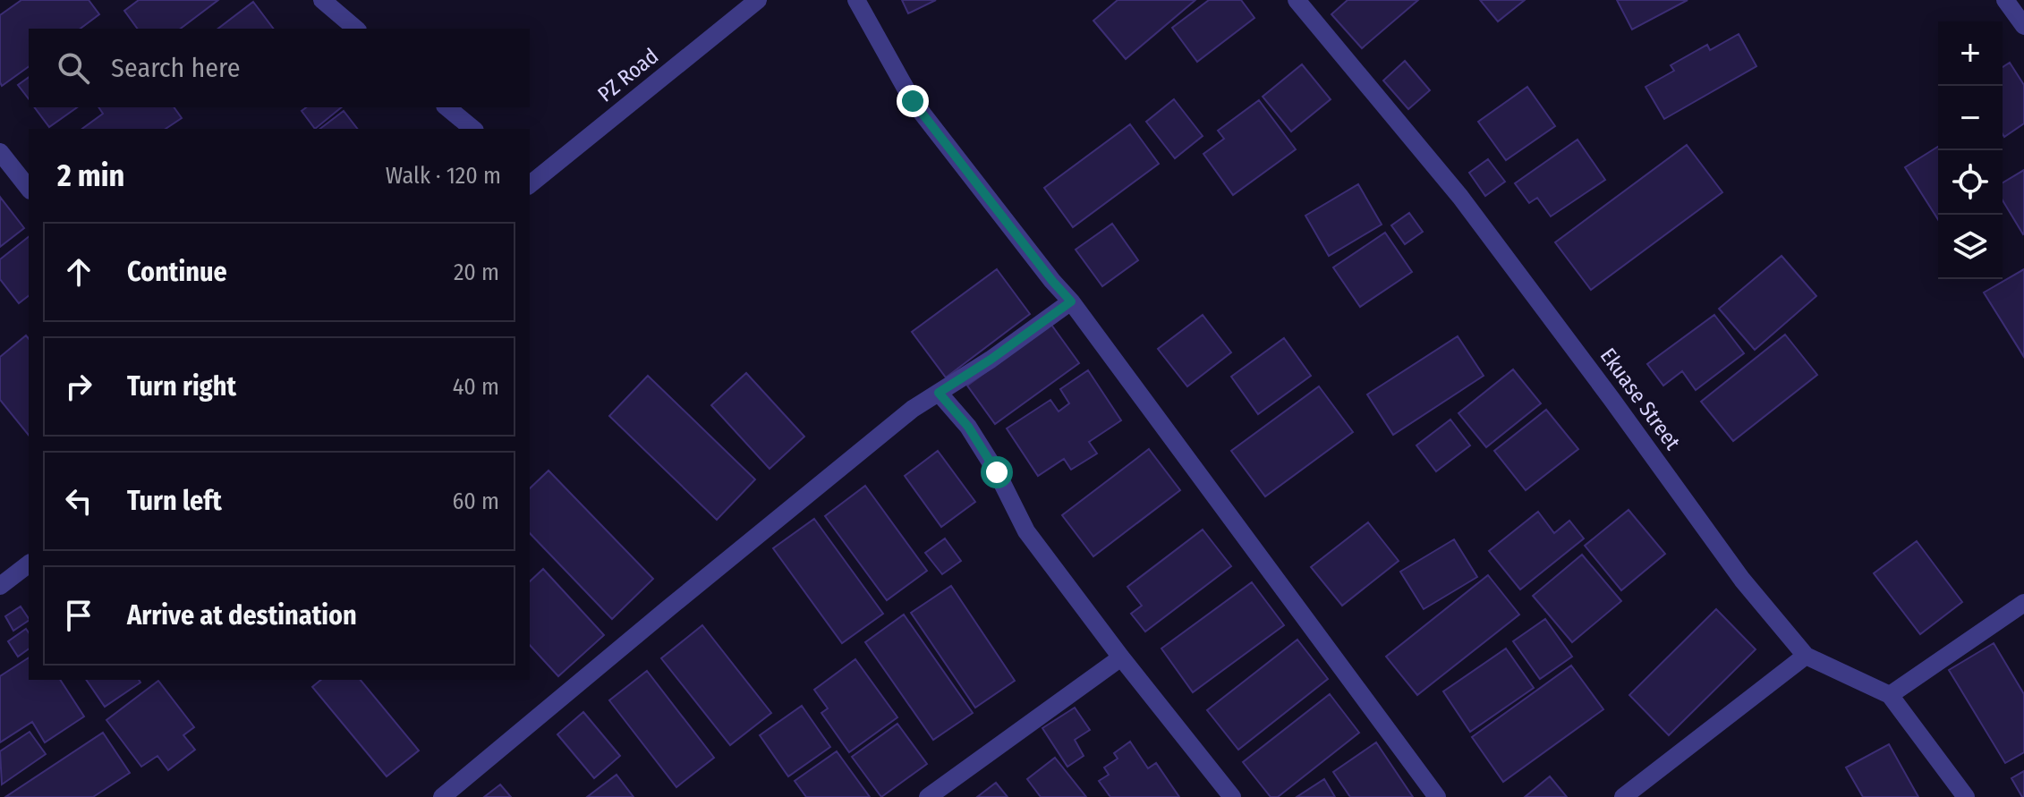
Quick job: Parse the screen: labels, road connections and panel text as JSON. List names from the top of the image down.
{
  "streets": {
    "street": ["PZ Road", "Ekuase Street"]
  },
  "page": {
    "map_buttons": ["+", "−"],
    "search": "Search here",
    "heading": ["2 min", "Walk · 120 m"],
    "list": [
      ["Continue", "20 m"],
      ["Turn right", "40 m"],
      ["Turn left", "60 m"],
      "Arrive at destination"
    ]
  }
}
